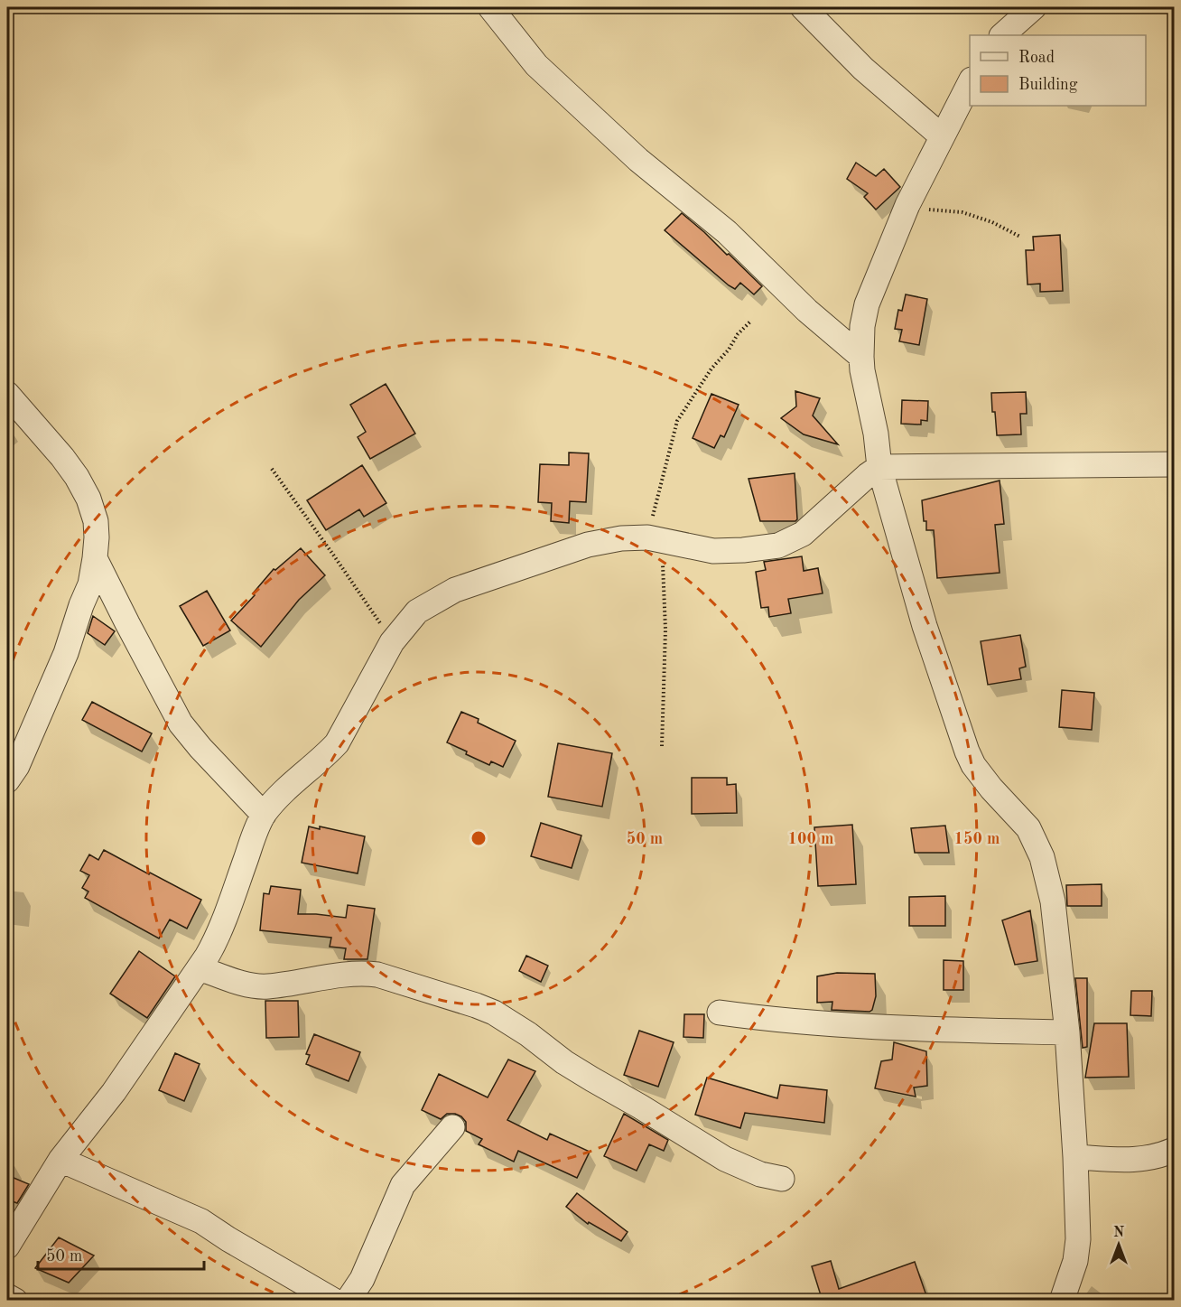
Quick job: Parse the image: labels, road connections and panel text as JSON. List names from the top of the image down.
{
  "legend": ["Road", "Building"],
  "scale_bar": "50 m",
  "north": "top",
  "rings": ["50 m", "100 m", "150 m"]
}
